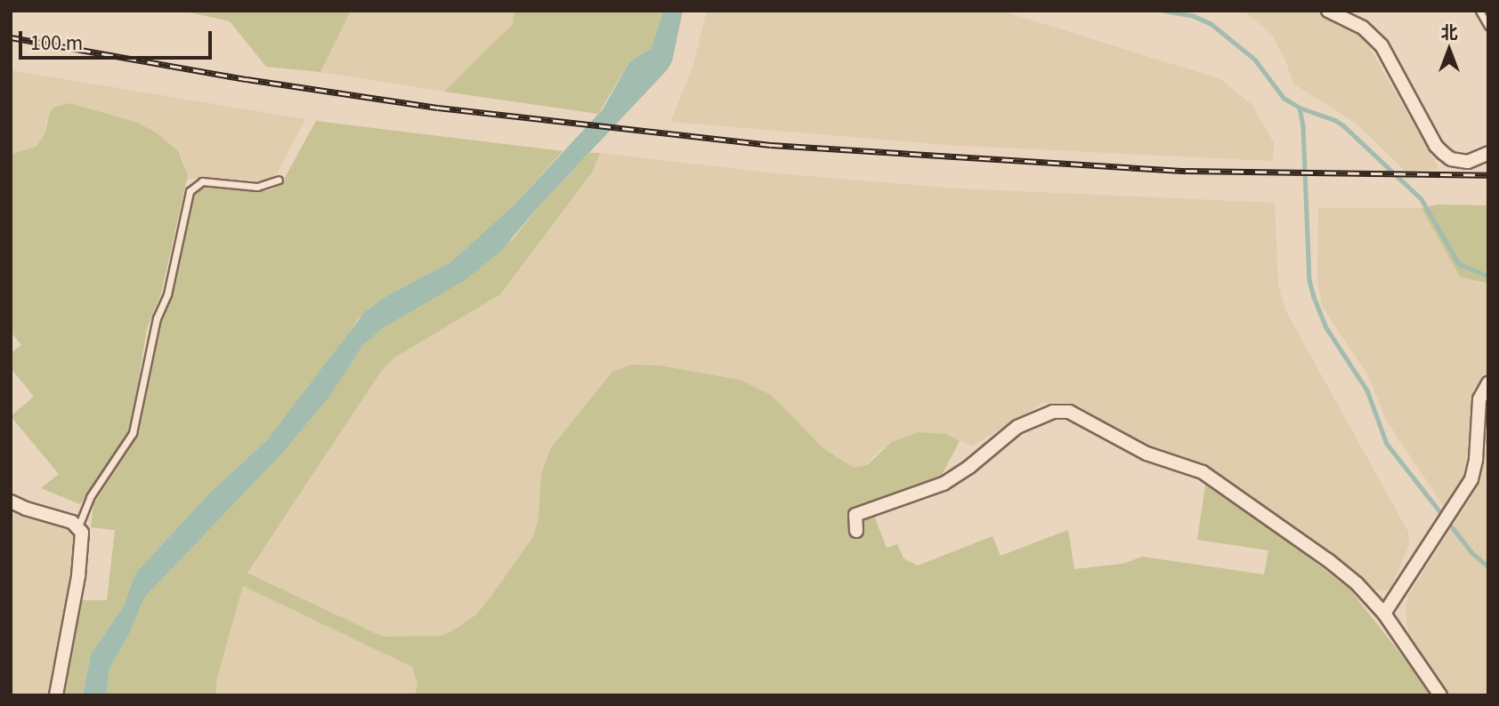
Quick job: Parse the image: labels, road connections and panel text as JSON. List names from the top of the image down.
{
  "scale_bar": "100 m",
  "north": "top"
}
